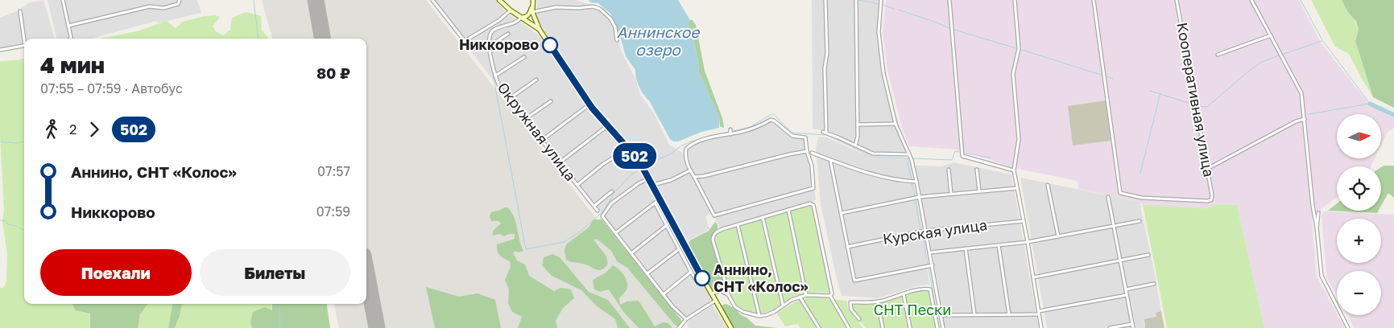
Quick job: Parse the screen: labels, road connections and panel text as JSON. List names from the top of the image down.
{
  "streets": {
    "street": ["Кооперативная улица", "Окружная улица", "Курская улица"]
  },
  "water": ["Аннинское озеро"],
  "parks": ["СНТ Пески"],
  "places": ["Никкорово", "Аннино, СНТ «Колос»"],
  "lines": ["bus line 502"],
  "north": "right",
  "page": {
    "on_map": "502",
    "heading": ["4 мин", "07:55 – 07:59 · Автобус", "80 ₽"],
    "legs": ["2", "502"],
    "map_buttons": ["+", "−"],
    "list": [
      {
        "name": "Аннино, СНТ «Колос»",
        "value": "07:57"
      },
      {
        "name": "Никкорово",
        "value": "07:59"
      }
    ],
    "buttons": ["Поехали", "Билеты"]
  }
}
